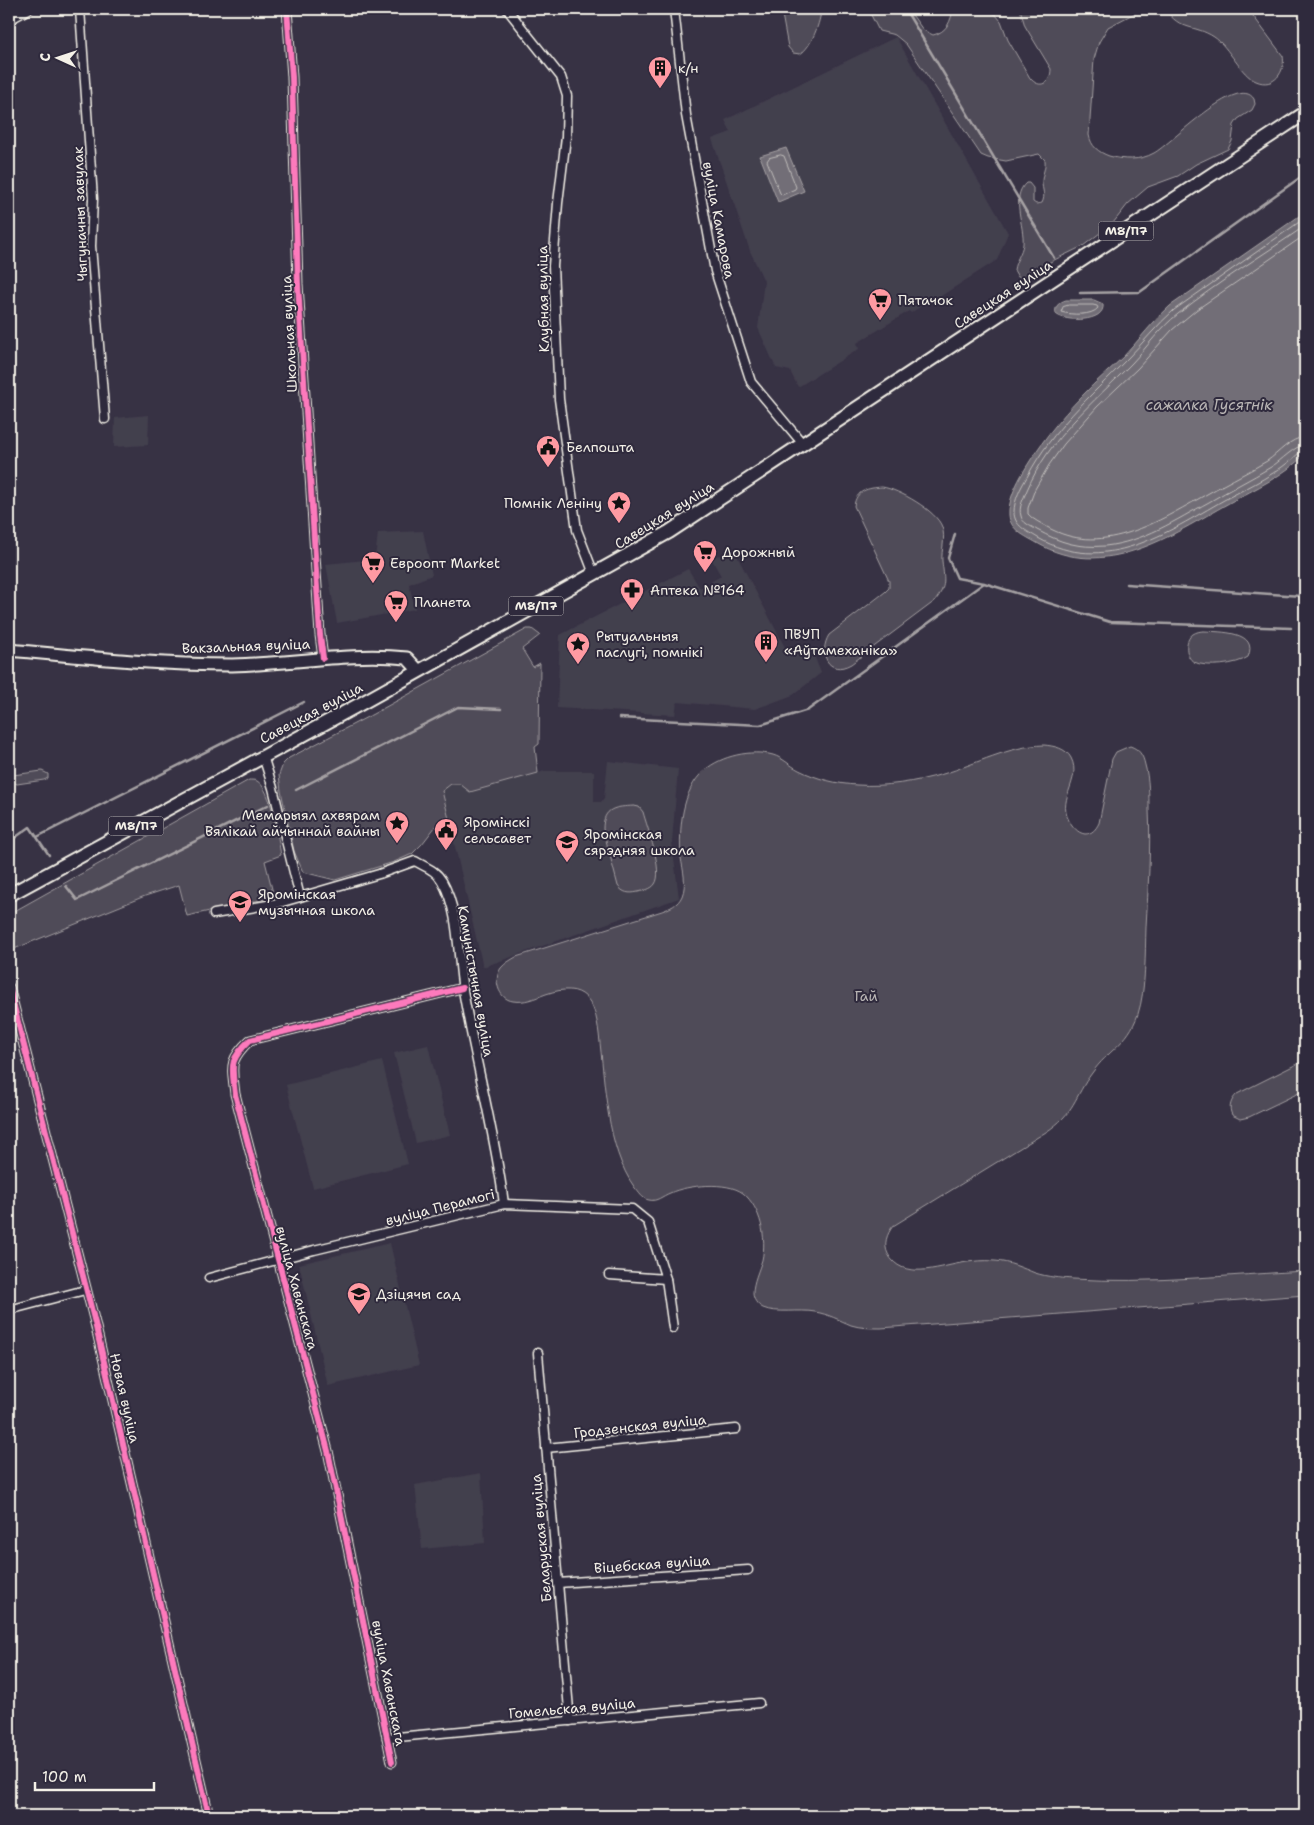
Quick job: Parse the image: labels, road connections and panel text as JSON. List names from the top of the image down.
{
  "streets": {
    "main road": ["М8/П7", "Савецкая вуліца"],
    "street": [
      "Чыгуначны завулак",
      "вуліца Камарова",
      "Клубная вуліца",
      "Школьная вуліца",
      "Вакзальная вуліца",
      "Камуністычная вуліца",
      "вуліца Перамогі",
      "вуліца Хаванскага",
      "Новая вуліца",
      "Гродзенская вуліца",
      "Беларуская вуліца",
      "Віцебская вуліца",
      "Гомельская вуліца"
    ]
  },
  "crossings": [
    ["вуліца Камарова", "Савецкая вуліца"],
    ["Савецкая вуліца", "Клубная вуліца"],
    ["Савецкая вуліца", "Вакзальная вуліца"],
    ["Школьная вуліца", "Вакзальная вуліца"],
    ["Камуністычная вуліца", "вуліца Перамогі"],
    ["Камуністычная вуліца", "вуліца Хаванскага"],
    ["вуліца Перамогі", "вуліца Хаванскага"],
    ["вуліца Хаванскага", "Гомельская вуліца"],
    ["Гродзенская вуліца", "Беларуская вуліца"],
    ["Беларуская вуліца", "Віцебская вуліца"],
    ["Беларуская вуліца", "Гомельская вуліца"]
  ],
  "water": ["сажалка Гусятнік"],
  "parks": ["Гай"],
  "places": {
    "building": ["к/н", "ПВУП «Аўтамеханіка»"],
    "supermarket": [
      "Пятачок",
      "Дорожный",
      "Евроопт Market",
      "Планета"
    ],
    "public building": ["Белпошта", "Яромінскі сельсавет"],
    "place": ["Помнік Леніну", "Рытуальныя паслугі, помнікі", "Мемарыял ахвярам Вялікай айчыннай вайны"],
    "pharmacy": ["Аптека №164"],
    "school or university": ["Яромінская сярэдняя школа", "Яромінская музычная школа", "Дзіцячы сад"]
  },
  "scale_bar": "100 m",
  "north": "left"
}
